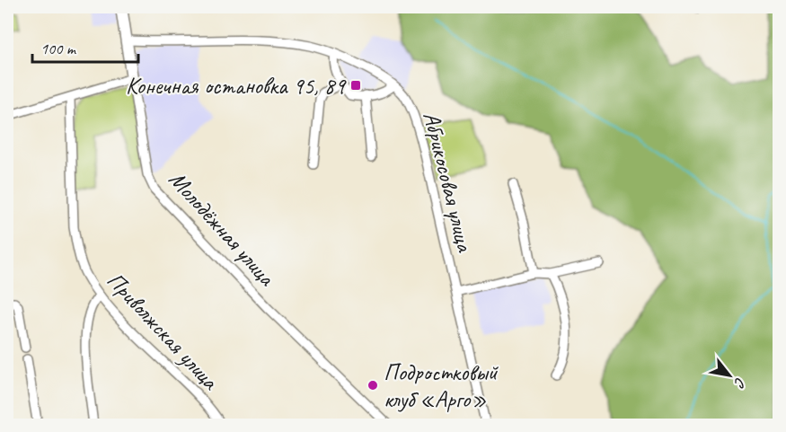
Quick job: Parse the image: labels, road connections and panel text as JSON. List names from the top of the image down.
{
  "streets": {
    "street": ["Абрикосовая улица", "Молодёжная улица", "Приволжская улица"]
  },
  "crossings": [
    ["Абрикосовая улица", "Молодёжная улица"]
  ],
  "places": {
    "transit": ["Конечная остановка 95, 89"],
    "other": ["Подростковый клуб «Арго»"]
  },
  "scale_bar": "100 m",
  "north": "bottom right"
}
